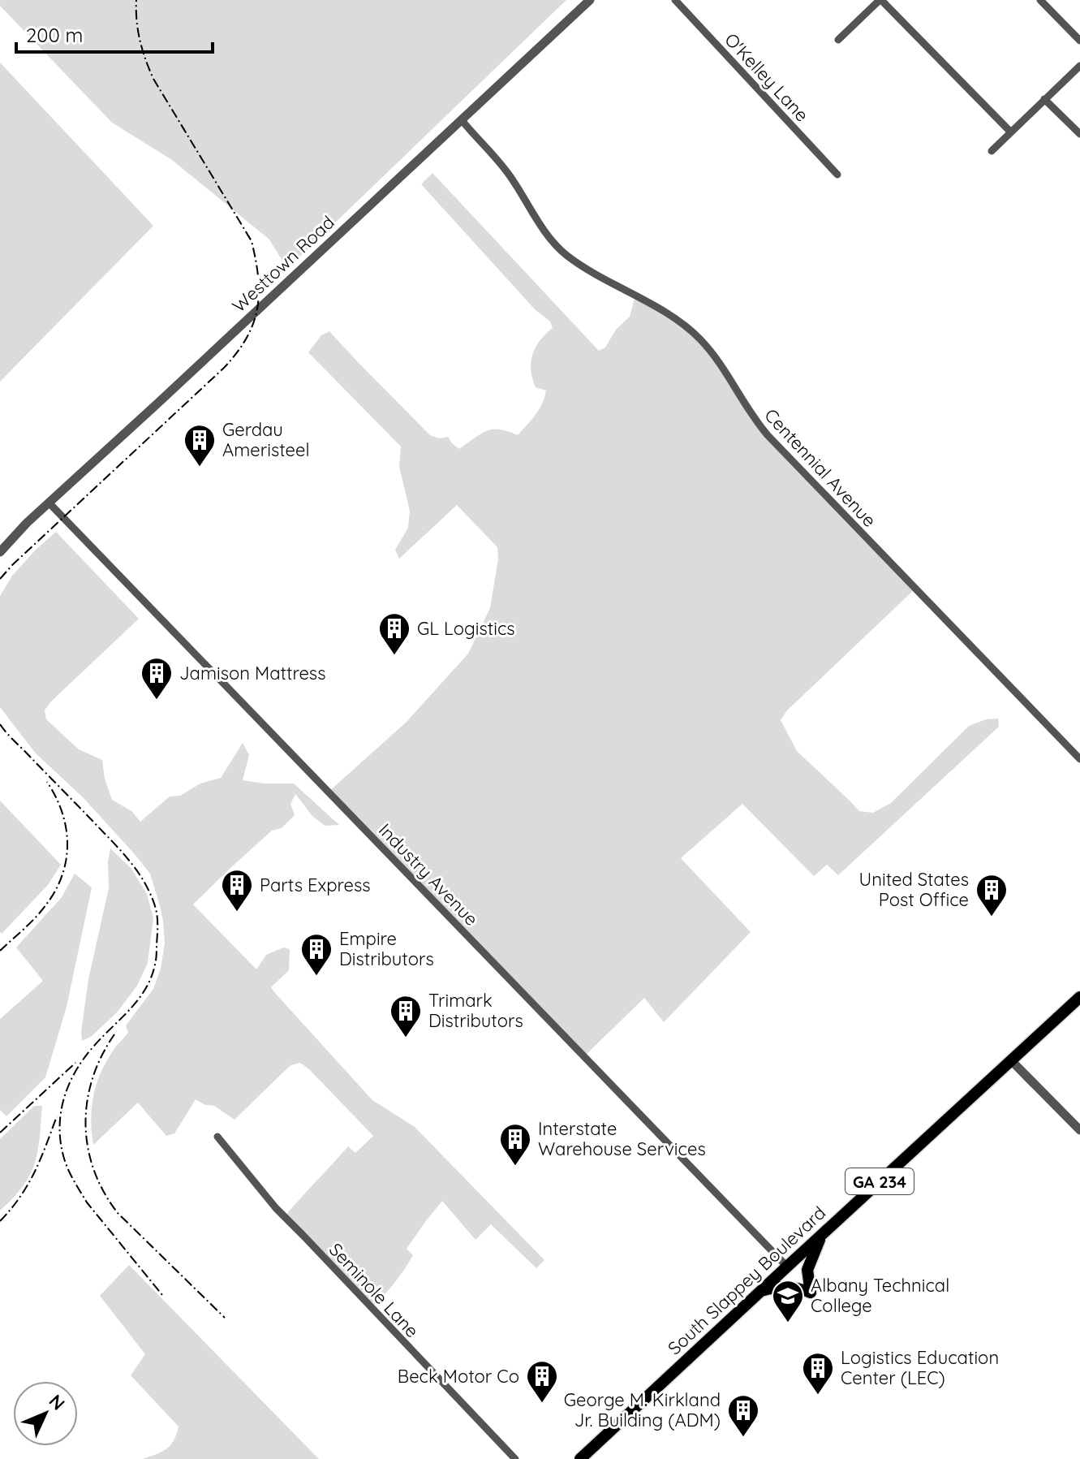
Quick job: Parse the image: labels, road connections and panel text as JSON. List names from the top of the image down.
{
  "streets": {
    "main road": ["GA 234", "South Slappey Boulevard"],
    "street": [
      "O'Kelley Lane",
      "Westtown Road",
      "Centennial Avenue",
      "Industry Avenue",
      "Seminole Lane"
    ]
  },
  "crossings": [
    ["Westtown Road", "Centennial Avenue"],
    ["Westtown Road", "Industry Avenue"],
    ["Industry Avenue", "South Slappey Boulevard"]
  ],
  "places": {
    "building": [
      "Gerdau Ameristeel",
      "GL Logistics",
      "Jamison Mattress",
      "Parts Express",
      "United States Post Office",
      "Empire Distributors",
      "Trimark Distributors",
      "Interstate Warehouse Services",
      "Logistics Education Center (LEC)",
      "Beck Motor Co",
      "George M. Kirkland Jr. Building (ADM)"
    ],
    "school or university": ["Albany Technical College"]
  },
  "scale_bar": "200 m",
  "north": "top right"
}
